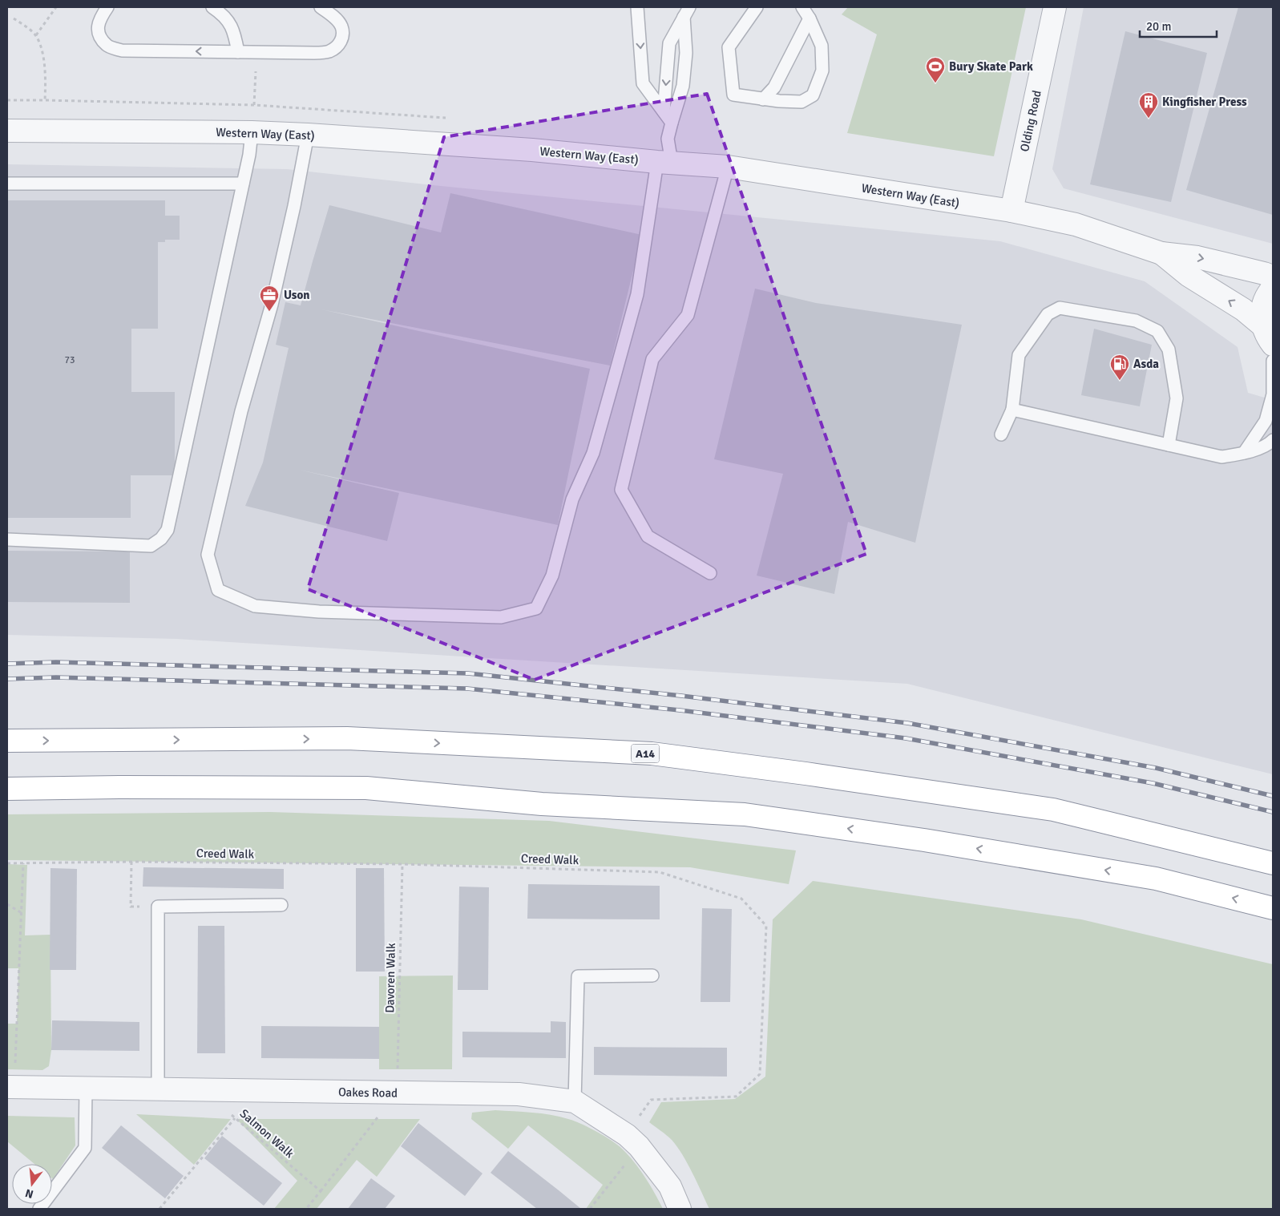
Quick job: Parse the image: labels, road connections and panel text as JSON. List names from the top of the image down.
{
  "streets": {
    "highway": ["A14"],
    "street": ["Olding Road", "Western Way (East)", "Oakes Road"],
    "path": ["Creed Walk", "Davoren Walk", "Salmon Walk"]
  },
  "crossings": [
    ["Olding Road", "Western Way (East)"],
    ["Creed Walk", "Davoren Walk"],
    ["Creed Walk", "Oakes Road"],
    ["Davoren Walk", "Oakes Road"]
  ],
  "places": {
    "sports": ["Bury Skate Park"],
    "building": ["Kingfisher Press"],
    "office": ["Uson"],
    "fuel station": ["Asda"]
  },
  "house_numbers": ["73"],
  "scale_bar": "20 m",
  "north": "bottom"
}
